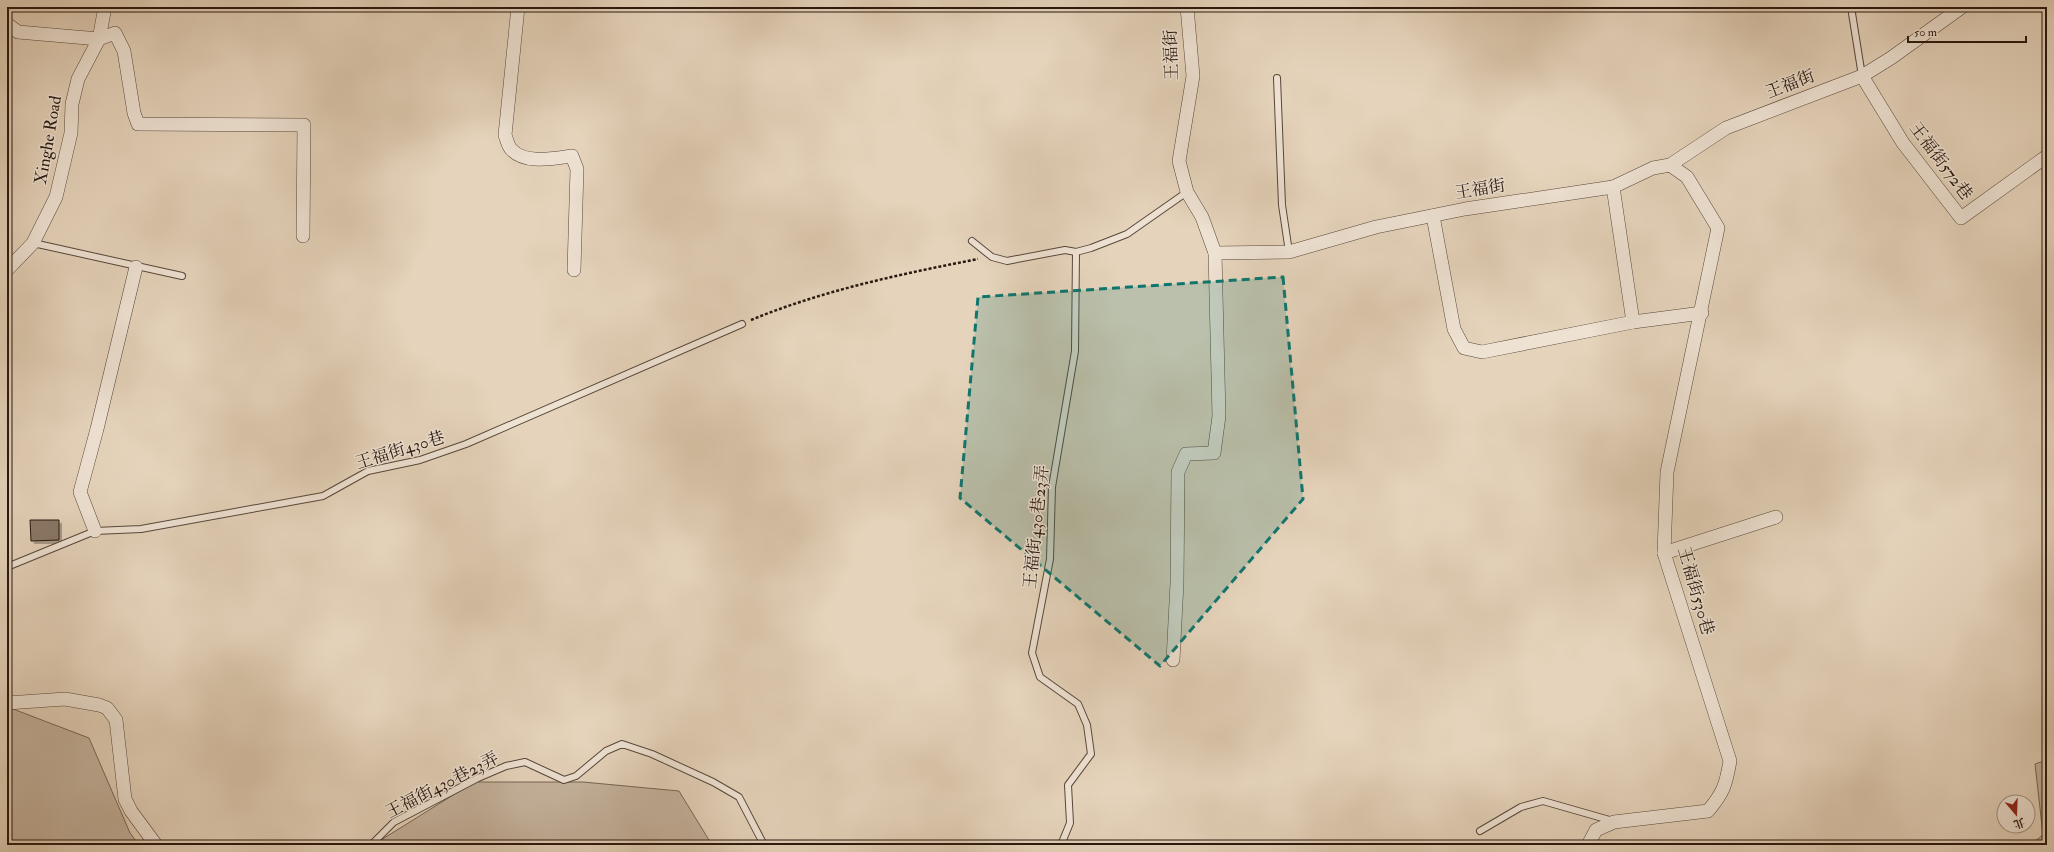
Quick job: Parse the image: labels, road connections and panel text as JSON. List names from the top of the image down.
{
  "streets": {
    "street": [
      "王福街",
      "Xinghe Road",
      "王福街572巷",
      "王福街530巷"
    ],
    "lane": ["王福街430巷", "王福街430巷23弄"]
  },
  "crossings": [
    ["王福街", "王福街572巷"],
    ["王福街", "王福街530巷"]
  ],
  "scale_bar": "50 m",
  "north": "bottom"
}
